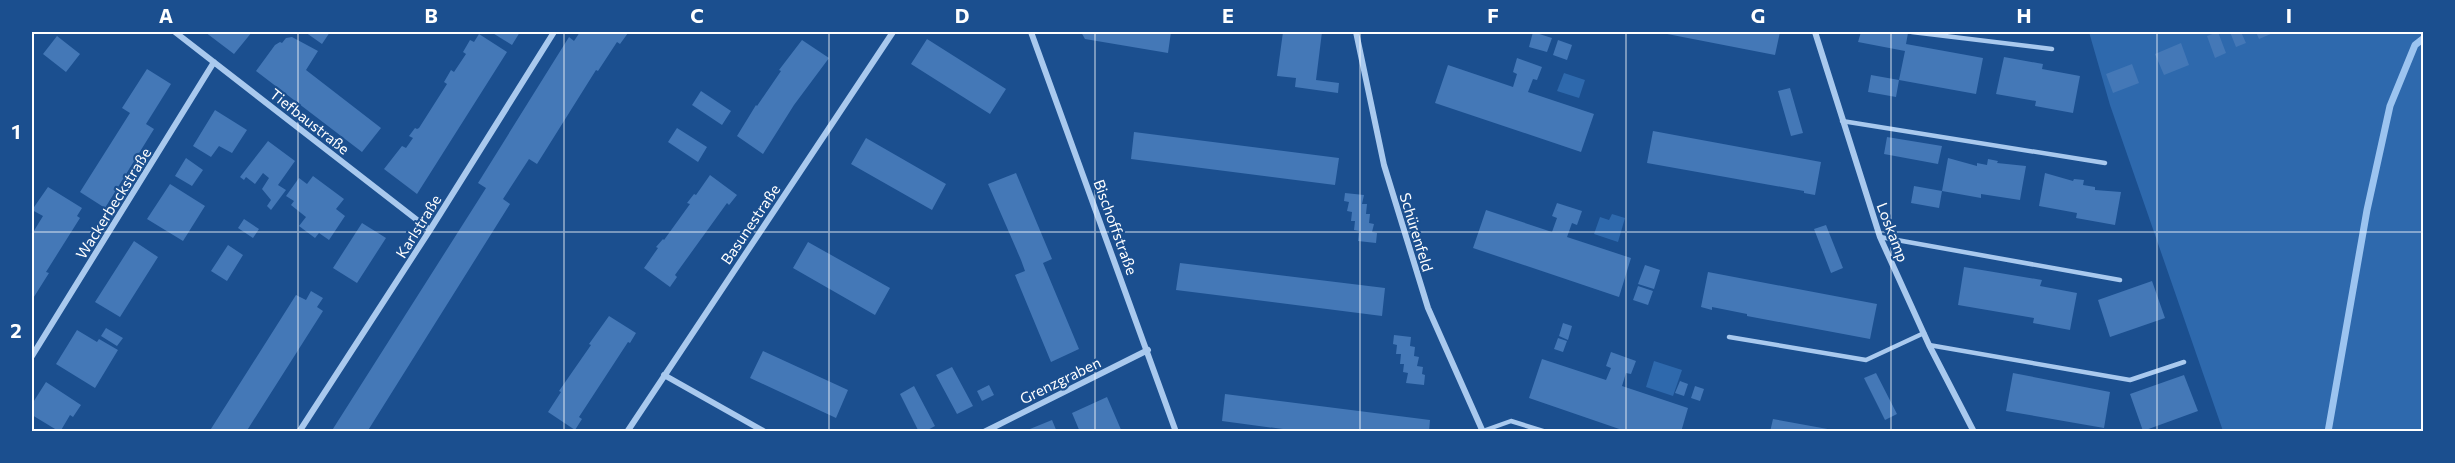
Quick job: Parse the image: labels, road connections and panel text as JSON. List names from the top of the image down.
{
  "streets": {
    "street": [
      "Tiefbaustraße",
      "Wackerbeckstraße",
      "Basunestraße",
      "Karlstraße",
      "Bischoffstraße",
      "Schürenfeld",
      "Loskamp",
      "Grenzgraben"
    ]
  },
  "crossings": [
    ["Tiefbaustraße", "Wackerbeckstraße"],
    ["Tiefbaustraße", "Karlstraße"],
    ["Bischoffstraße", "Grenzgraben"]
  ],
  "grid": {
    "columns": [
      "A",
      "B",
      "C",
      "D",
      "E",
      "F",
      "G",
      "H",
      "I"
    ],
    "rows": ["1", "2"]
  }
}
